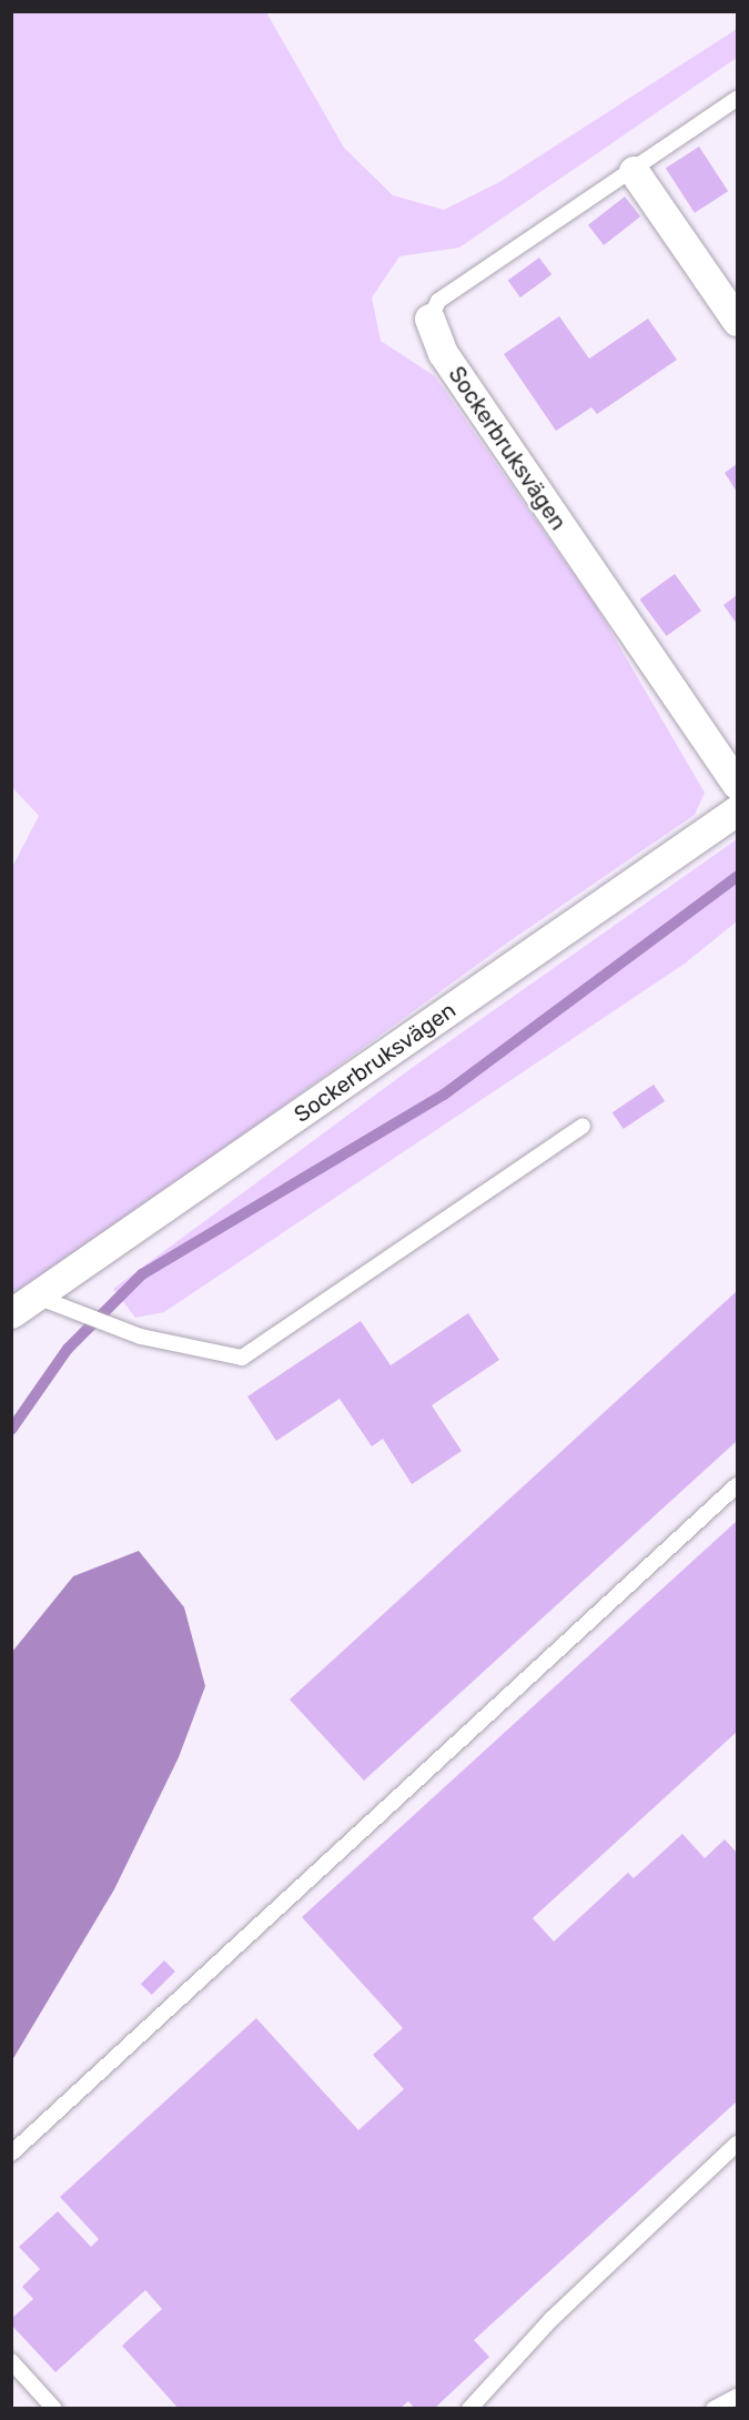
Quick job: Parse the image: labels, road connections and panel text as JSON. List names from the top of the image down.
{
  "streets": {
    "street": ["Sockerbruksvägen"]
  }
}
